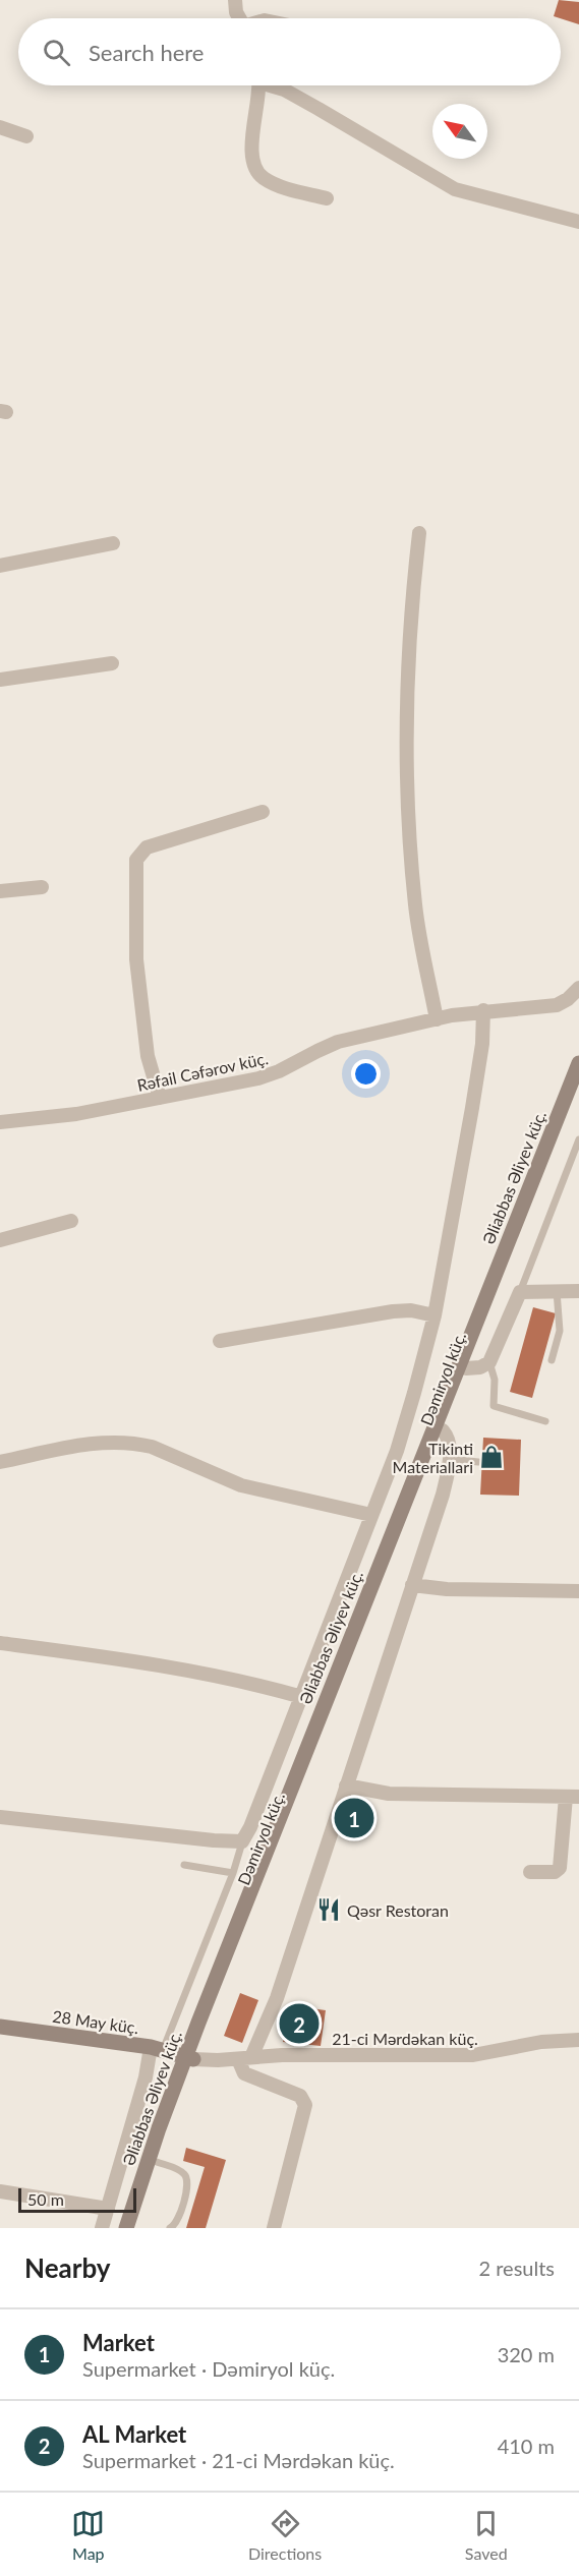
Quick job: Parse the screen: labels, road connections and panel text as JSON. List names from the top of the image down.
{
  "streets": {
    "main road": ["Əliabbas Əliyev küç.", "Dəmiryol küç.", "28 May küç."],
    "street": ["Rəfail Cəfərov küç.", "21-ci Mərdəkan küç."]
  },
  "crossings": [
    ["Əliabbas Əliyev küç.", "Dəmiryol küç."],
    ["Əliabbas Əliyev küç.", "28 May küç."],
    ["Əliabbas Əliyev küç.", "21-ci Mərdəkan küç."],
    ["Dəmiryol küç.", "28 May küç."],
    ["Dəmiryol küç.", "21-ci Mərdəkan küç."],
    ["28 May küç.", "21-ci Mərdəkan küç."]
  ],
  "places": {
    "shop": ["Tikinti Materiallari"],
    "restaurant": ["Qəsr Restoran"]
  },
  "scale_bar": "50 m",
  "north": "top left",
  "page": {
    "search": "Search here",
    "pins": ["1", "2"],
    "scale": "50 m",
    "heading": ["Nearby", "2 results"],
    "list": [
      {
        "mark": "1",
        "name": "Market",
        "note": "Supermarket · Dəmiryol küç.",
        "value": "320 m"
      },
      {
        "mark": "2",
        "name": "AL Market",
        "note": "Supermarket · 21-ci Mərdəkan küç.",
        "value": "410 m"
      }
    ],
    "nav": ["Map", "Directions", "Saved"]
  }
}
